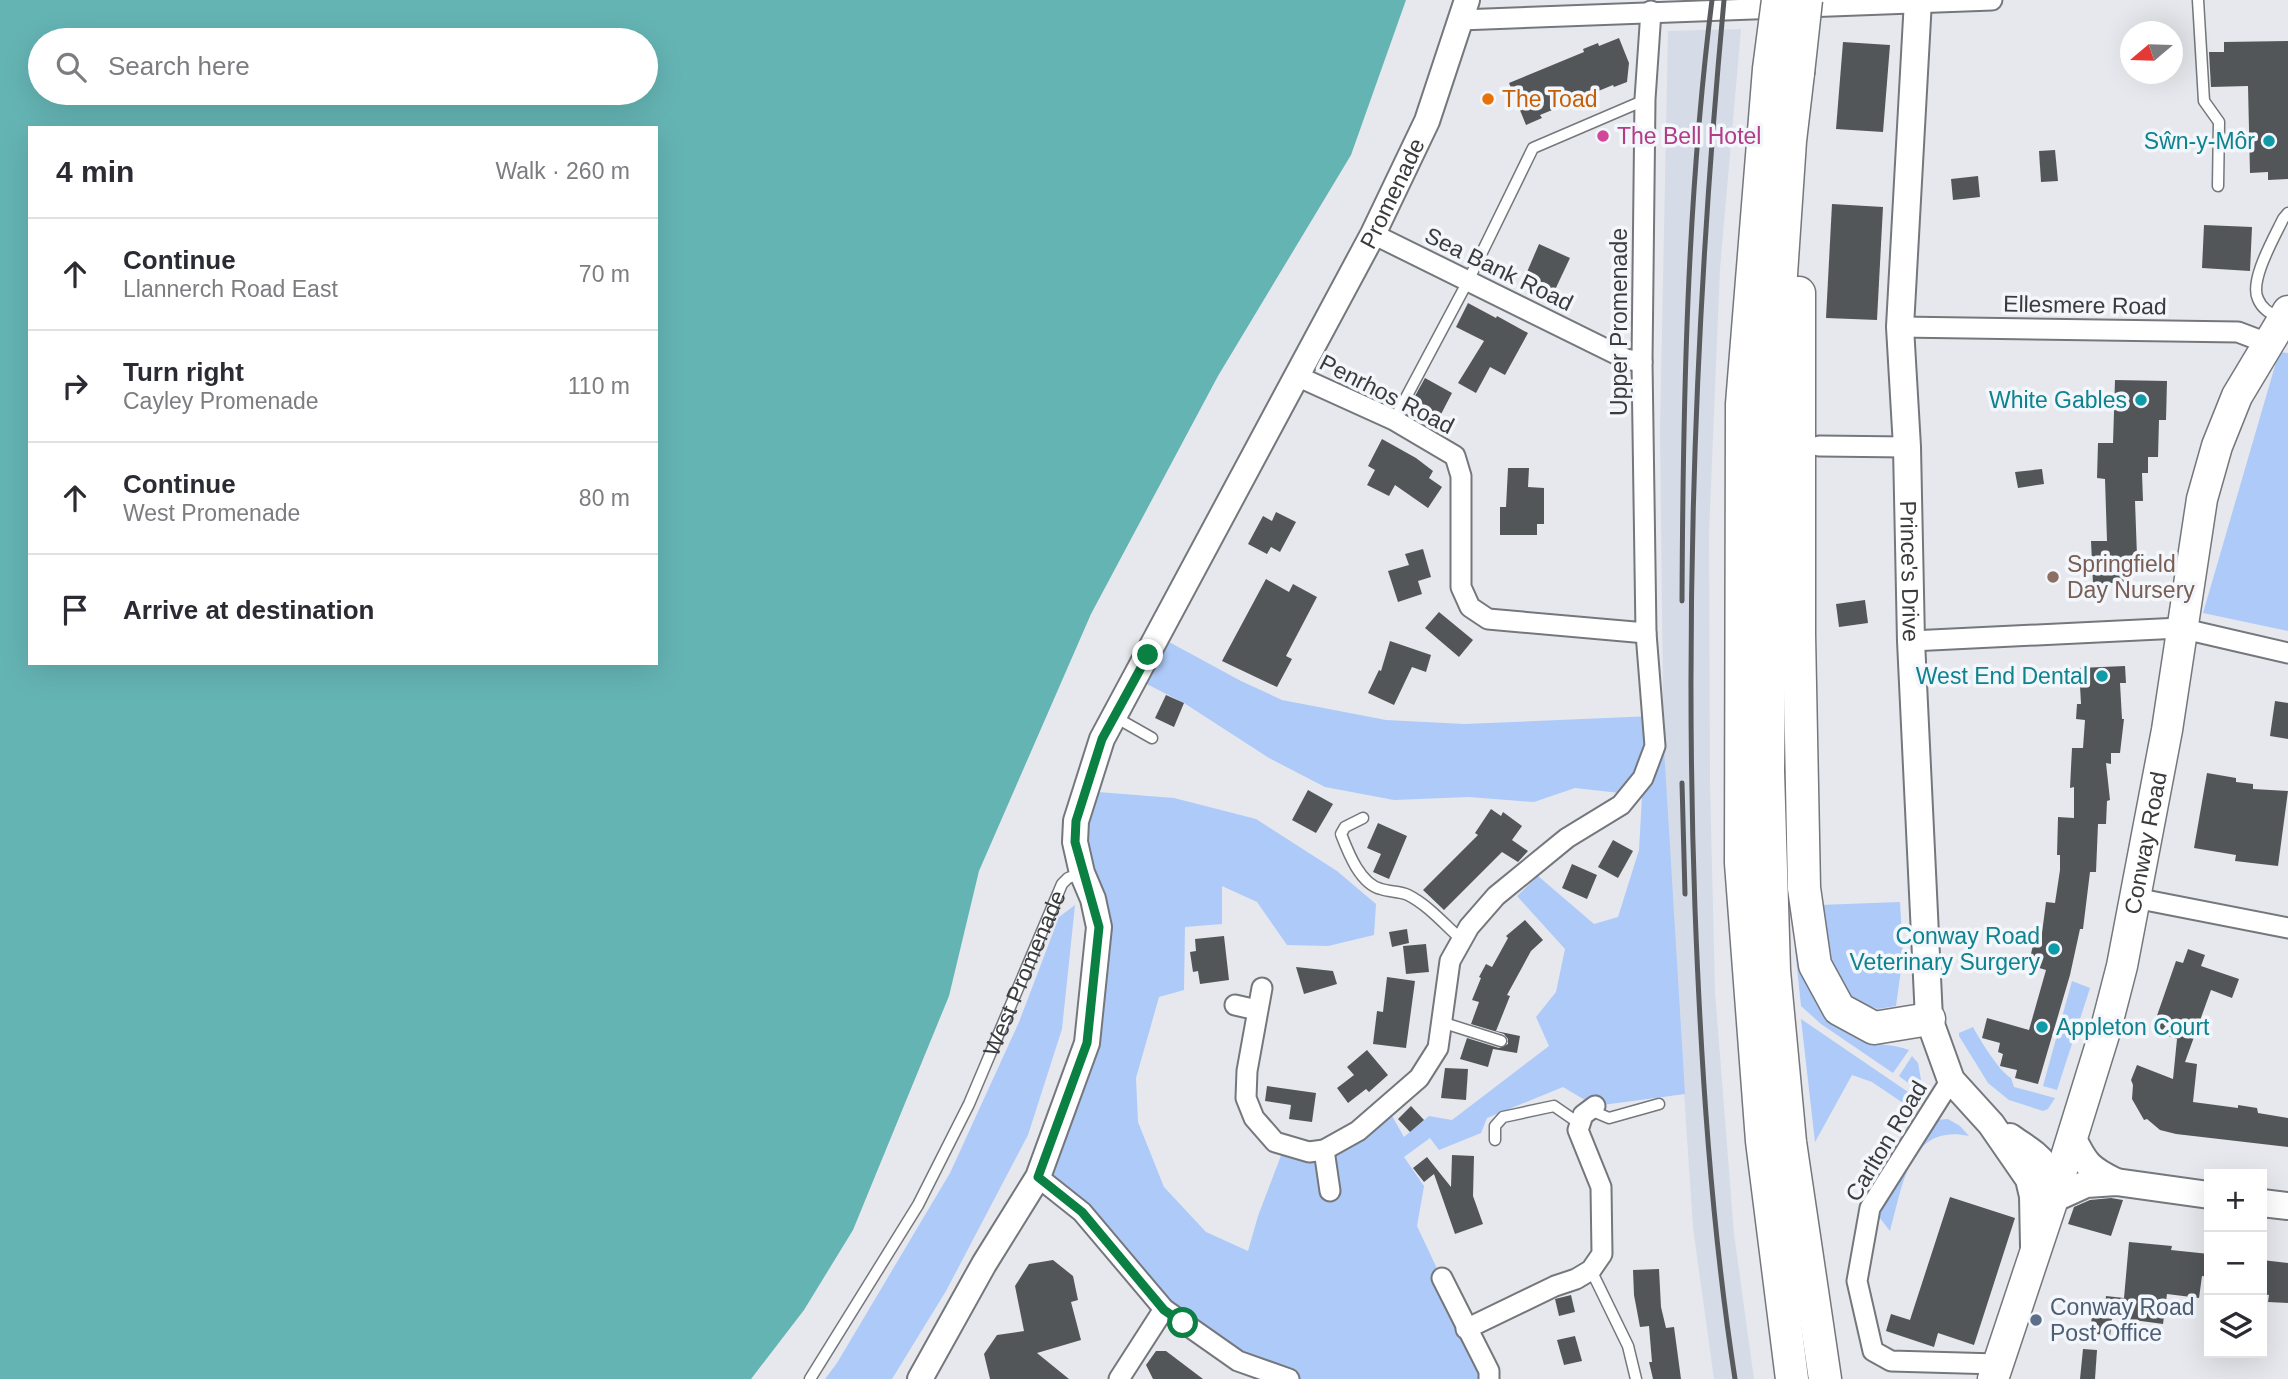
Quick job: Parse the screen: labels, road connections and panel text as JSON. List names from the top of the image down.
{
  "streets": {
    "main road": ["Prince's Drive", "Conway Road"],
    "street": [
      "Promenade",
      "Sea Bank Road",
      "Ellesmere Road",
      "Upper Promenade",
      "Penrhos Road",
      "West Promenade",
      "Carlton Road"
    ]
  },
  "crossings": [
    ["Promenade", "Sea Bank Road"],
    ["Promenade", "Penrhos Road"],
    ["Promenade", "West Promenade"],
    ["Sea Bank Road", "Upper Promenade"],
    ["Ellesmere Road", "Prince's Drive"],
    ["Ellesmere Road", "Conway Road"],
    ["Upper Promenade", "Penrhos Road"],
    ["Penrhos Road", "West Promenade"],
    ["Prince's Drive", "Conway Road"],
    ["Prince's Drive", "Carlton Road"],
    ["Conway Road", "Carlton Road"]
  ],
  "places": [
    "The Toad",
    "The Bell Hotel",
    "Sŵn-y-Môr",
    "White Gables",
    "Springfield Day Nursery",
    "West End Dental",
    "Conway Road Veterinary Surgery",
    "Appleton Court",
    "Conway Road Post Office"
  ],
  "north": "left",
  "page": {
    "search": "Search here",
    "heading": ["4 min", "Walk · 260 m"],
    "list": [
      ["Continue", "Llannerch Road East", "70 m"],
      ["Turn right", "Cayley Promenade", "110 m"],
      ["Continue", "West Promenade", "80 m"],
      "Arrive at destination"
    ],
    "map_buttons": ["+", "−"]
  }
}
